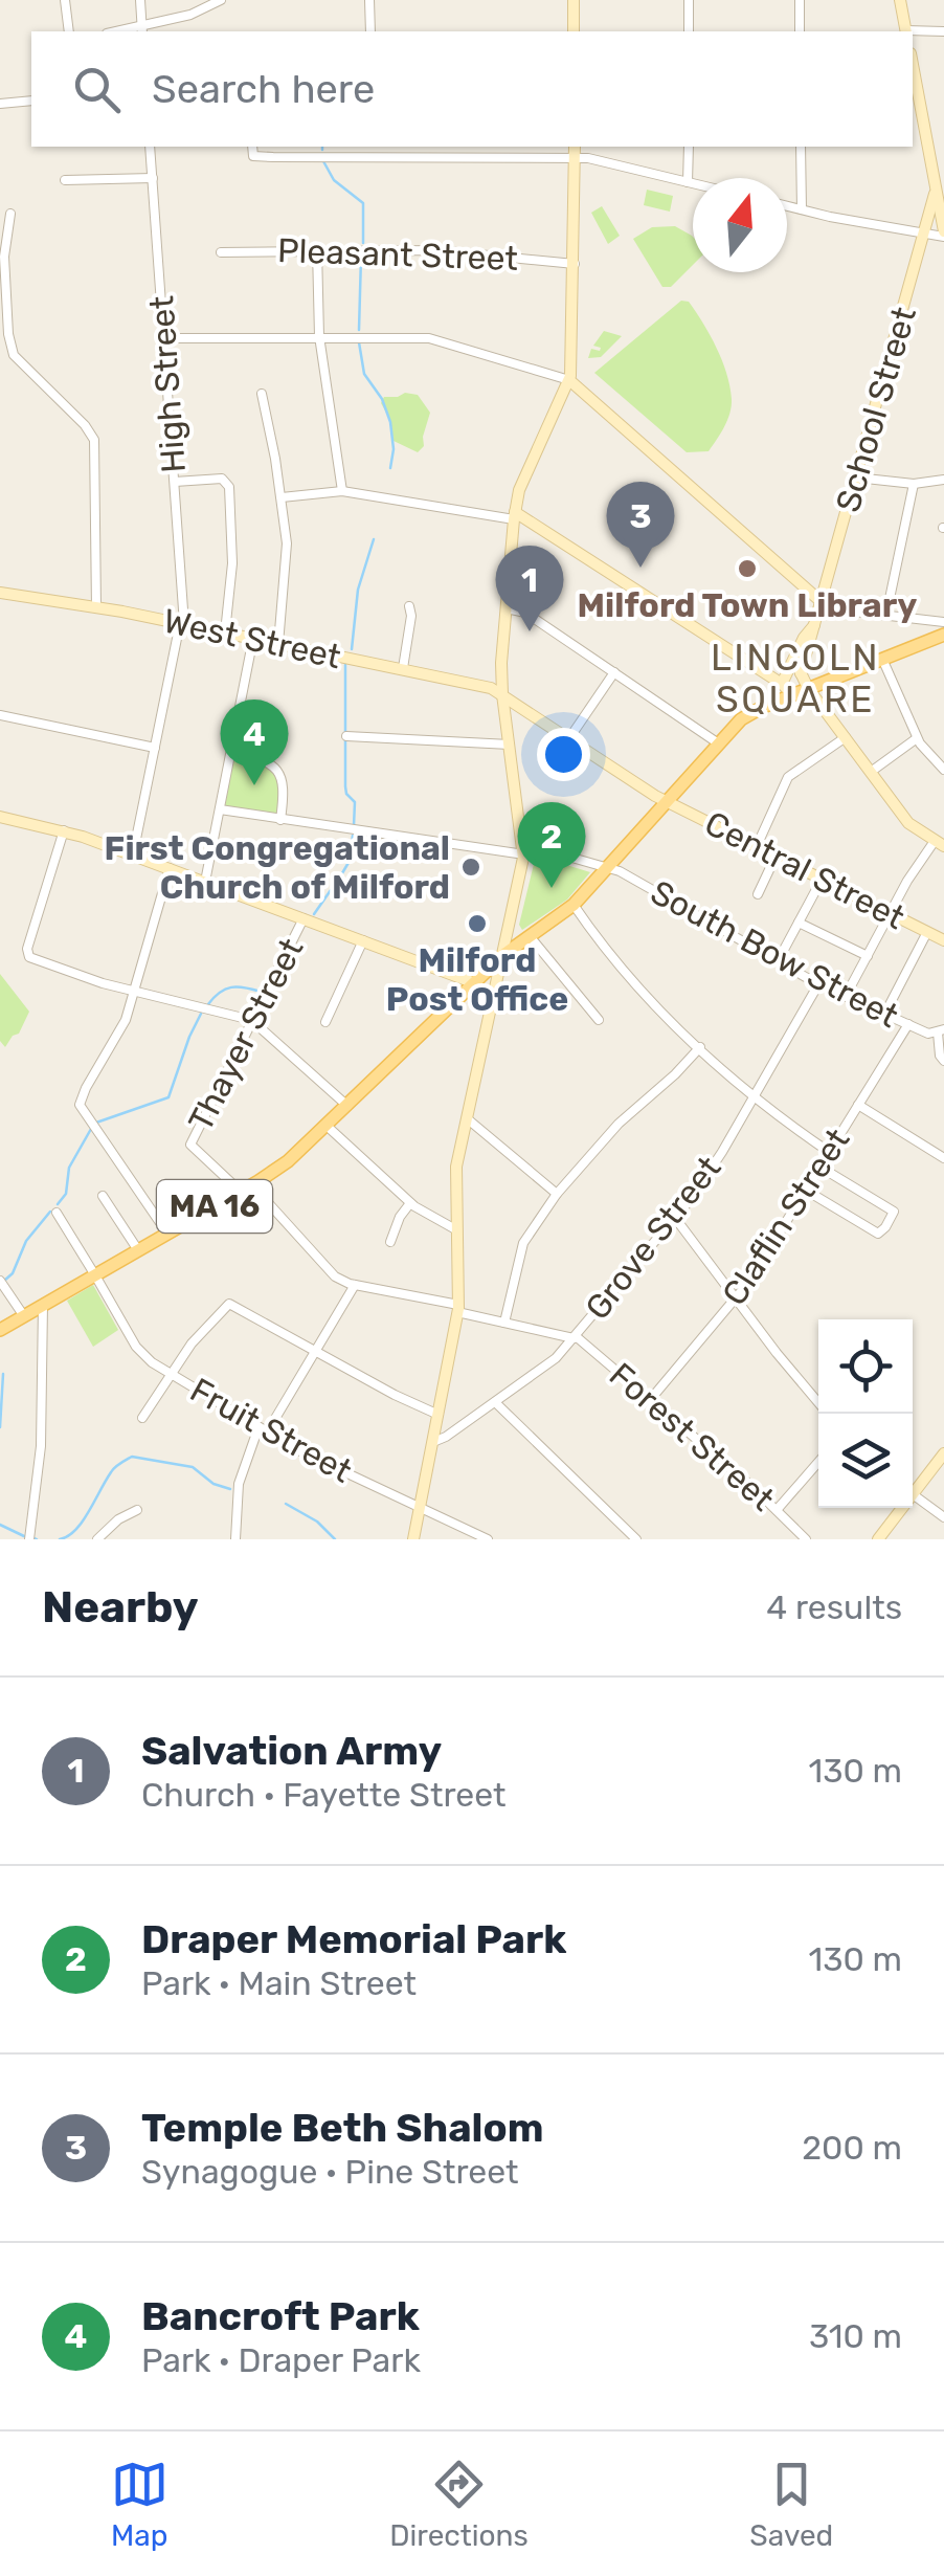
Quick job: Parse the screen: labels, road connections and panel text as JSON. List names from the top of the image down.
{
  "streets": {
    "main road": [
      "School Street",
      "West Street",
      "Central Street",
      "MA 16"
    ],
    "street": [
      "Pleasant Street",
      "High Street",
      "South Bow Street",
      "Thayer Street",
      "Claflin Street",
      "Grove Street",
      "Fruit Street",
      "Forest Street"
    ]
  },
  "crossings": [
    ["High Street", "West Street"],
    ["West Street", "Central Street"],
    ["Central Street", "MA 16"],
    ["South Bow Street", "MA 16"],
    ["South Bow Street", "Claflin Street"],
    ["South Bow Street", "Grove Street"],
    ["Thayer Street", "MA 16"],
    ["MA 16", "Fruit Street"],
    ["Claflin Street", "Forest Street"],
    ["Grove Street", "Forest Street"]
  ],
  "districts": ["LINCOLN SQUARE"],
  "places": ["Milford Town Library", "First Congregational Church of Milford", "Milford Post Office"],
  "north": "top",
  "page": {
    "search": "Search here",
    "pins": [
      "3",
      "1",
      "4",
      "2"
    ],
    "heading": ["Nearby", "4 results"],
    "list": [
      {
        "mark": "1",
        "name": "Salvation Army",
        "note": "Church · Fayette Street",
        "value": "130 m"
      },
      {
        "mark": "2",
        "name": "Draper Memorial Park",
        "note": "Park · Main Street",
        "value": "130 m"
      },
      {
        "mark": "3",
        "name": "Temple Beth Shalom",
        "note": "Synagogue · Pine Street",
        "value": "200 m"
      },
      {
        "mark": "4",
        "name": "Bancroft Park",
        "note": "Park · Draper Park",
        "value": "310 m"
      }
    ],
    "nav": ["Map", "Directions", "Saved"]
  }
}
